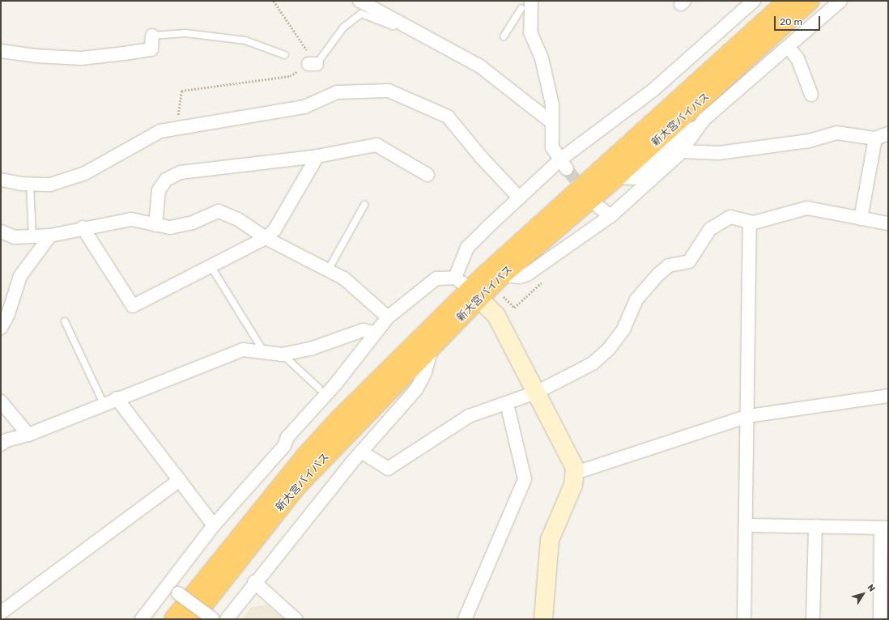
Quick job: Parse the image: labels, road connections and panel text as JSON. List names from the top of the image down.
{
  "streets": {
    "highway": ["新大宮バイパス"]
  },
  "scale_bar": "20 m",
  "north": "top right"
}
